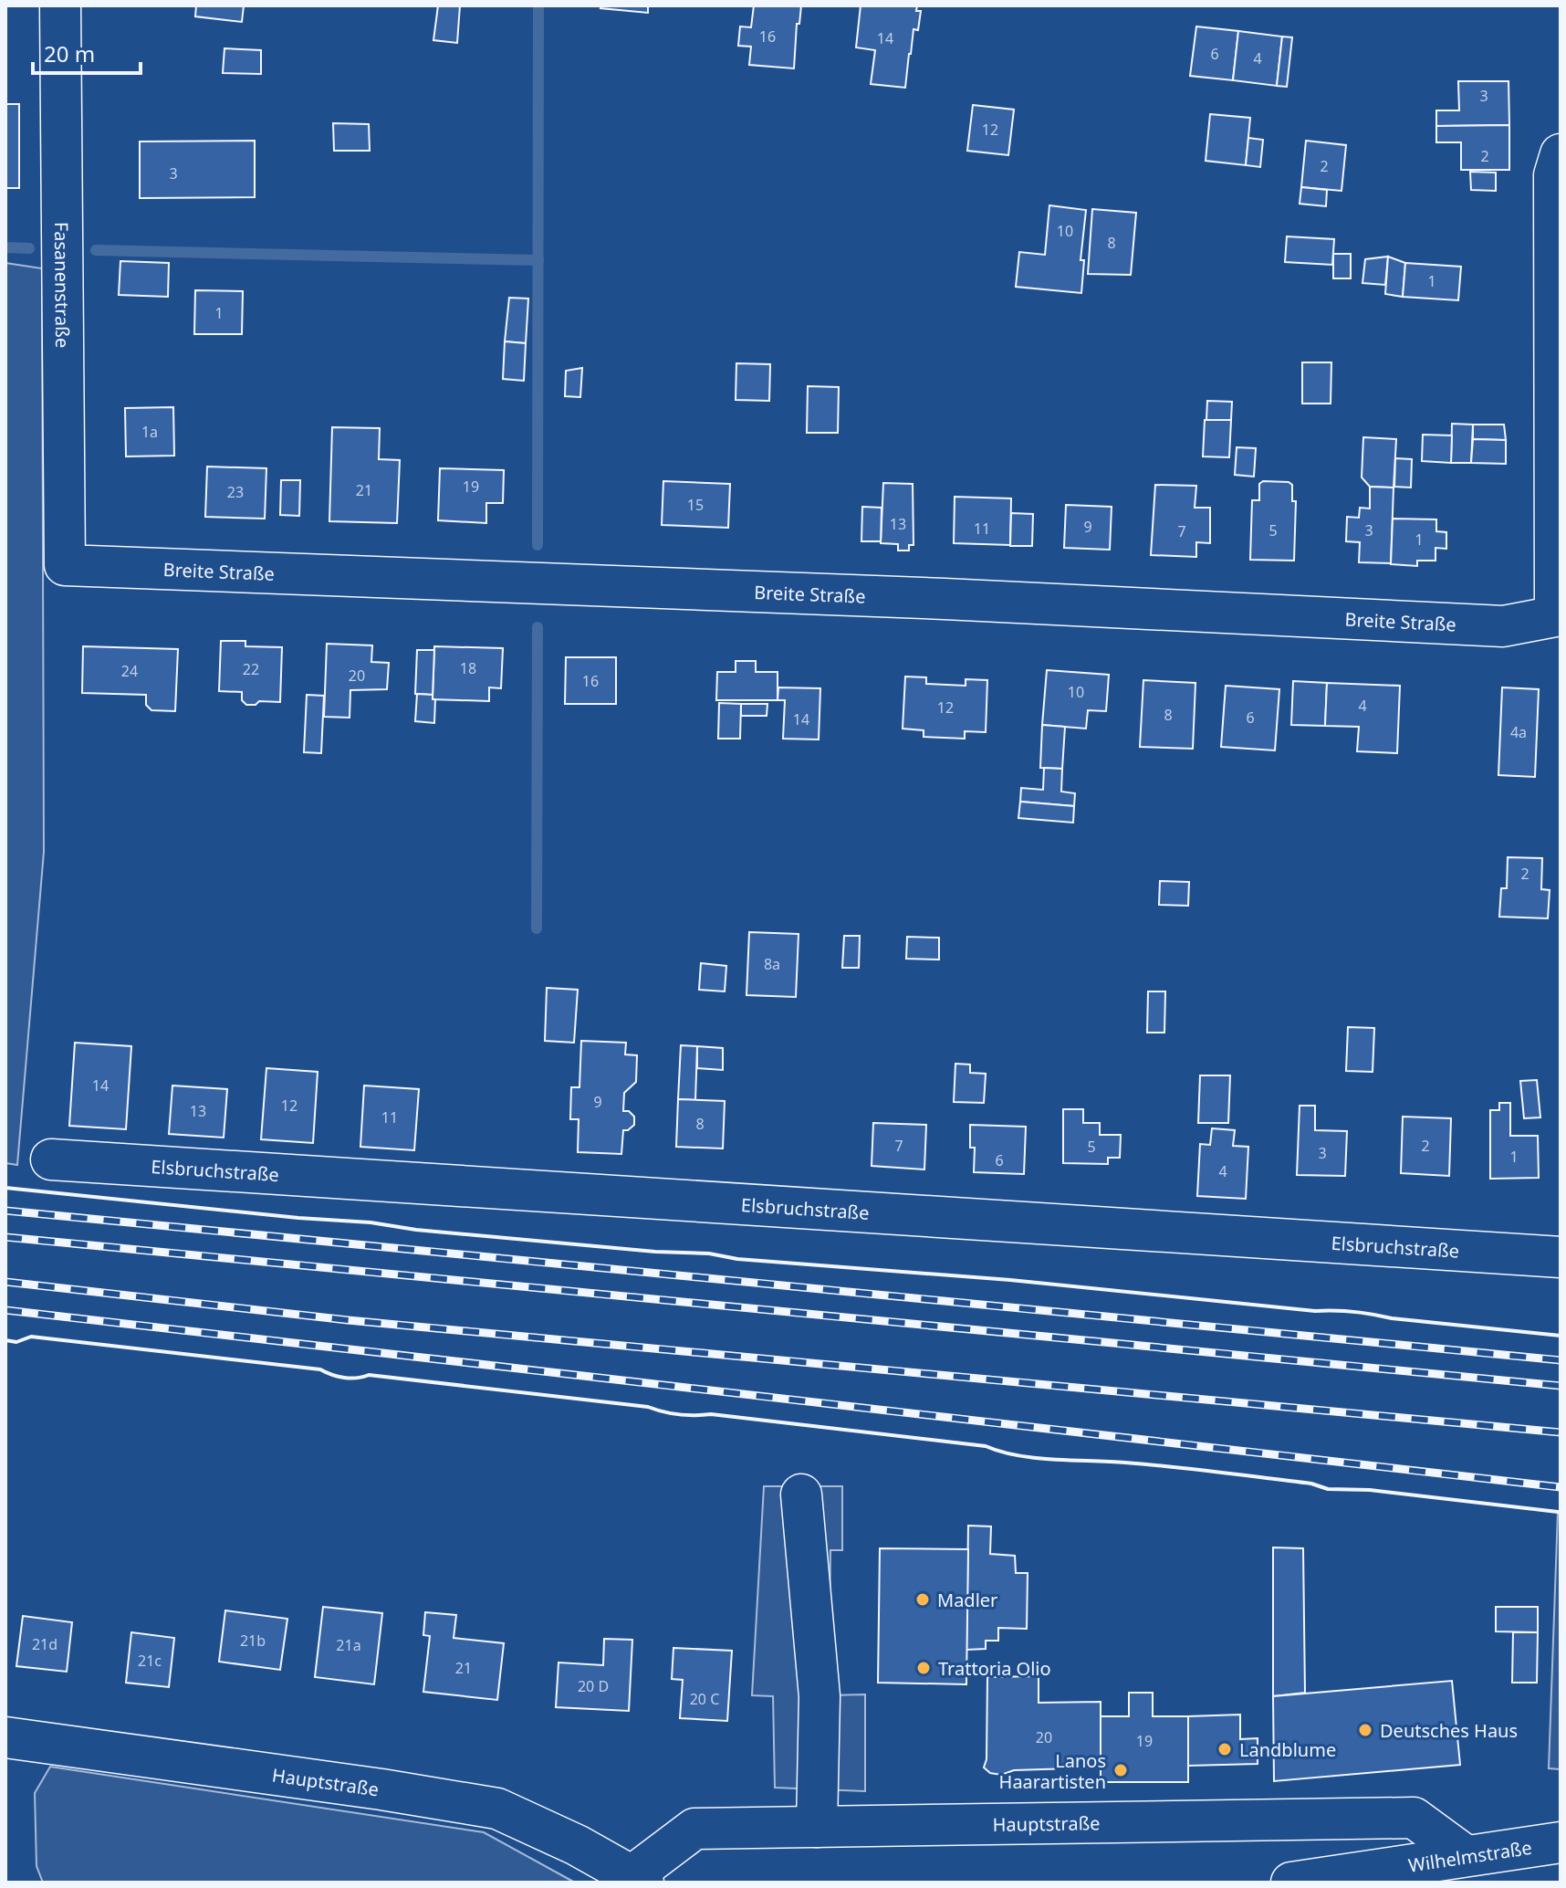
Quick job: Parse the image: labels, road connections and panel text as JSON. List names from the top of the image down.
{
  "streets": {
    "street": [
      "Fasanenstraße",
      "Breite Straße",
      "Elsbruchstraße",
      "Hauptstraße",
      "Wilhelmstraße"
    ]
  },
  "crossings": [
    ["Fasanenstraße", "Breite Straße"],
    ["Hauptstraße", "Wilhelmstraße"]
  ],
  "places": [
    "Madler",
    "Trattoria Olio",
    "Deutsches Haus",
    "Landblume",
    "Lanos Haarartisten"
  ],
  "house_numbers": [
    "16",
    "14",
    "6",
    "4",
    "3",
    "12",
    "2",
    "2",
    "3",
    "10",
    "8",
    "1",
    "1",
    "1a",
    "19",
    "21",
    "23",
    "15",
    "13",
    "9",
    "11",
    "5",
    "3",
    "7",
    "1",
    "18",
    "22",
    "24",
    "20",
    "16",
    "10",
    "4",
    "12",
    "8",
    "6",
    "14",
    "4a",
    "2",
    "8a",
    "14",
    "9",
    "12",
    "13",
    "11",
    "8",
    "7",
    "2",
    "5",
    "3",
    "1",
    "6",
    "4",
    "21b",
    "21d",
    "21a",
    "21c",
    "21",
    "20 D",
    "20 C",
    "20",
    "19"
  ],
  "scale_bar": "20 m"
}
